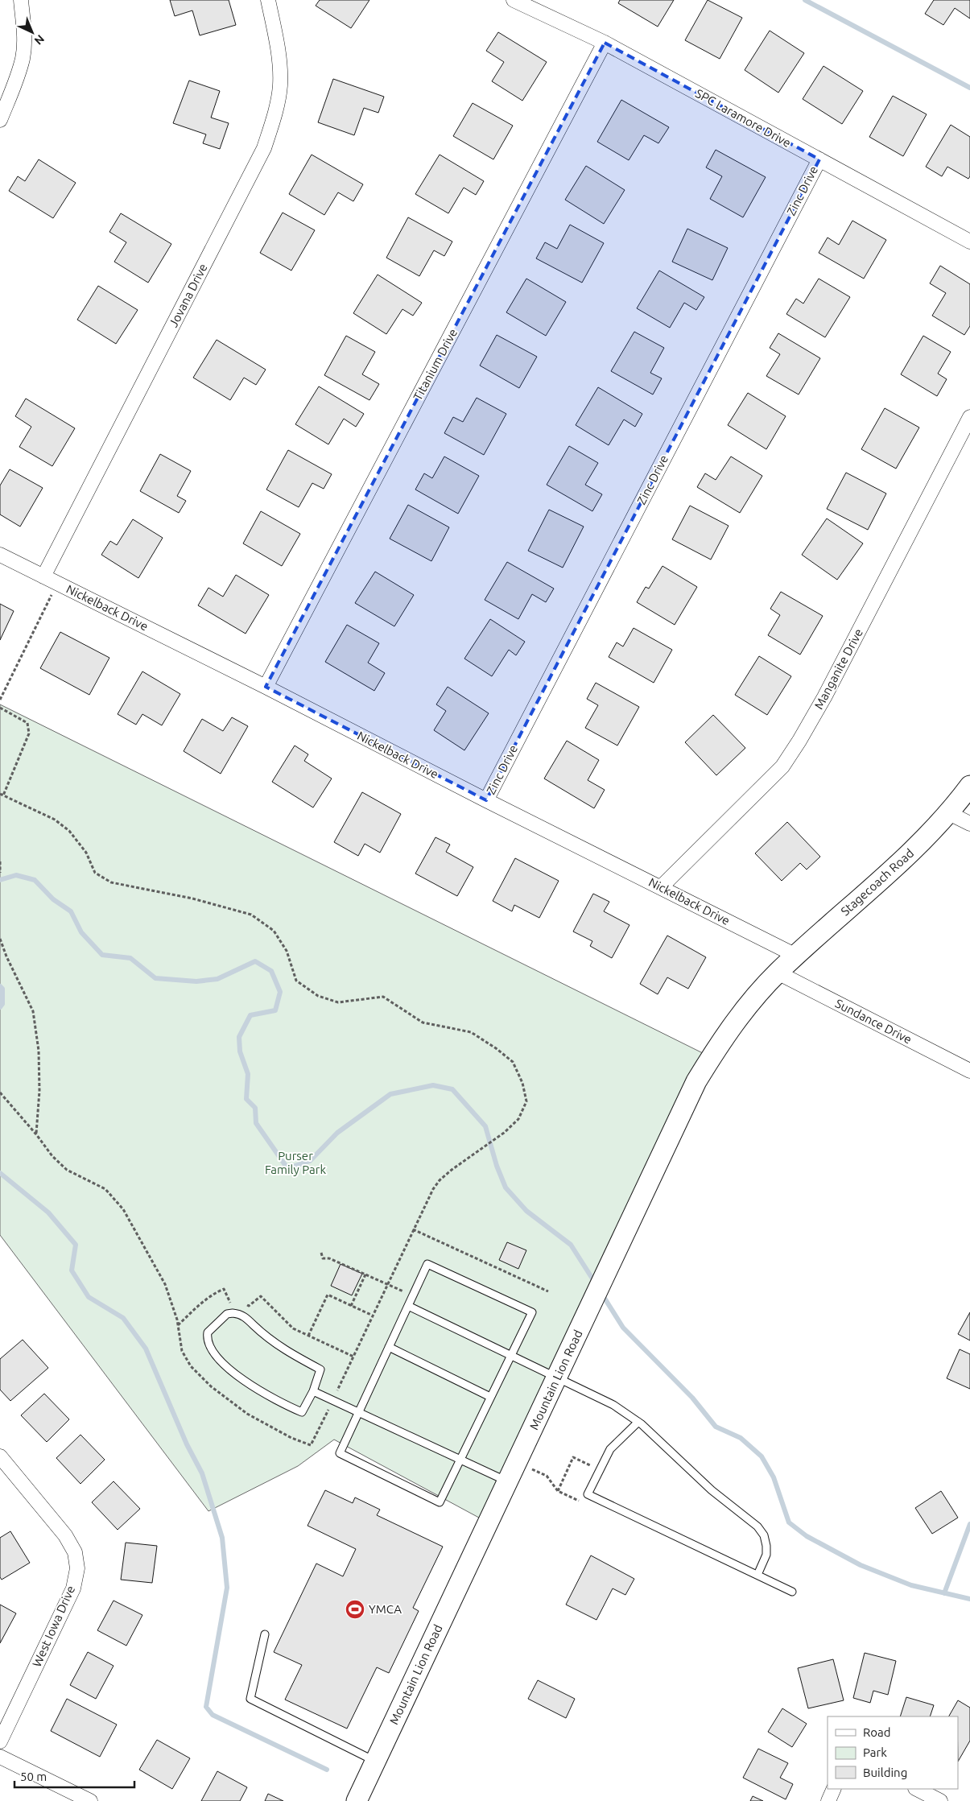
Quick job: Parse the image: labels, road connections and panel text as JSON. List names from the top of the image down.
{
  "streets": {
    "street": [
      "SPC Laramore Drive",
      "Zinc Drive",
      "Jovana Drive",
      "Titanium Drive",
      "Nickelback Drive",
      "Manganite Drive",
      "Stagecoach Road",
      "Sundance Drive",
      "Mountain Lion Road",
      "West Iowa Drive"
    ]
  },
  "crossings": [
    ["SPC Laramore Drive", "Zinc Drive"],
    ["SPC Laramore Drive", "Titanium Drive"],
    ["Zinc Drive", "Nickelback Drive"],
    ["Jovana Drive", "Nickelback Drive"],
    ["Titanium Drive", "Nickelback Drive"],
    ["Nickelback Drive", "Manganite Drive"],
    ["Nickelback Drive", "Stagecoach Road"],
    ["Stagecoach Road", "Sundance Drive"],
    ["Stagecoach Road", "Mountain Lion Road"],
    ["Sundance Drive", "Mountain Lion Road"]
  ],
  "parks": ["Purser Family Park"],
  "places": {
    "sports": ["YMCA"]
  },
  "legend": ["Road", "Park", "Building"],
  "scale_bar": "50 m",
  "north": "bottom right"
}
